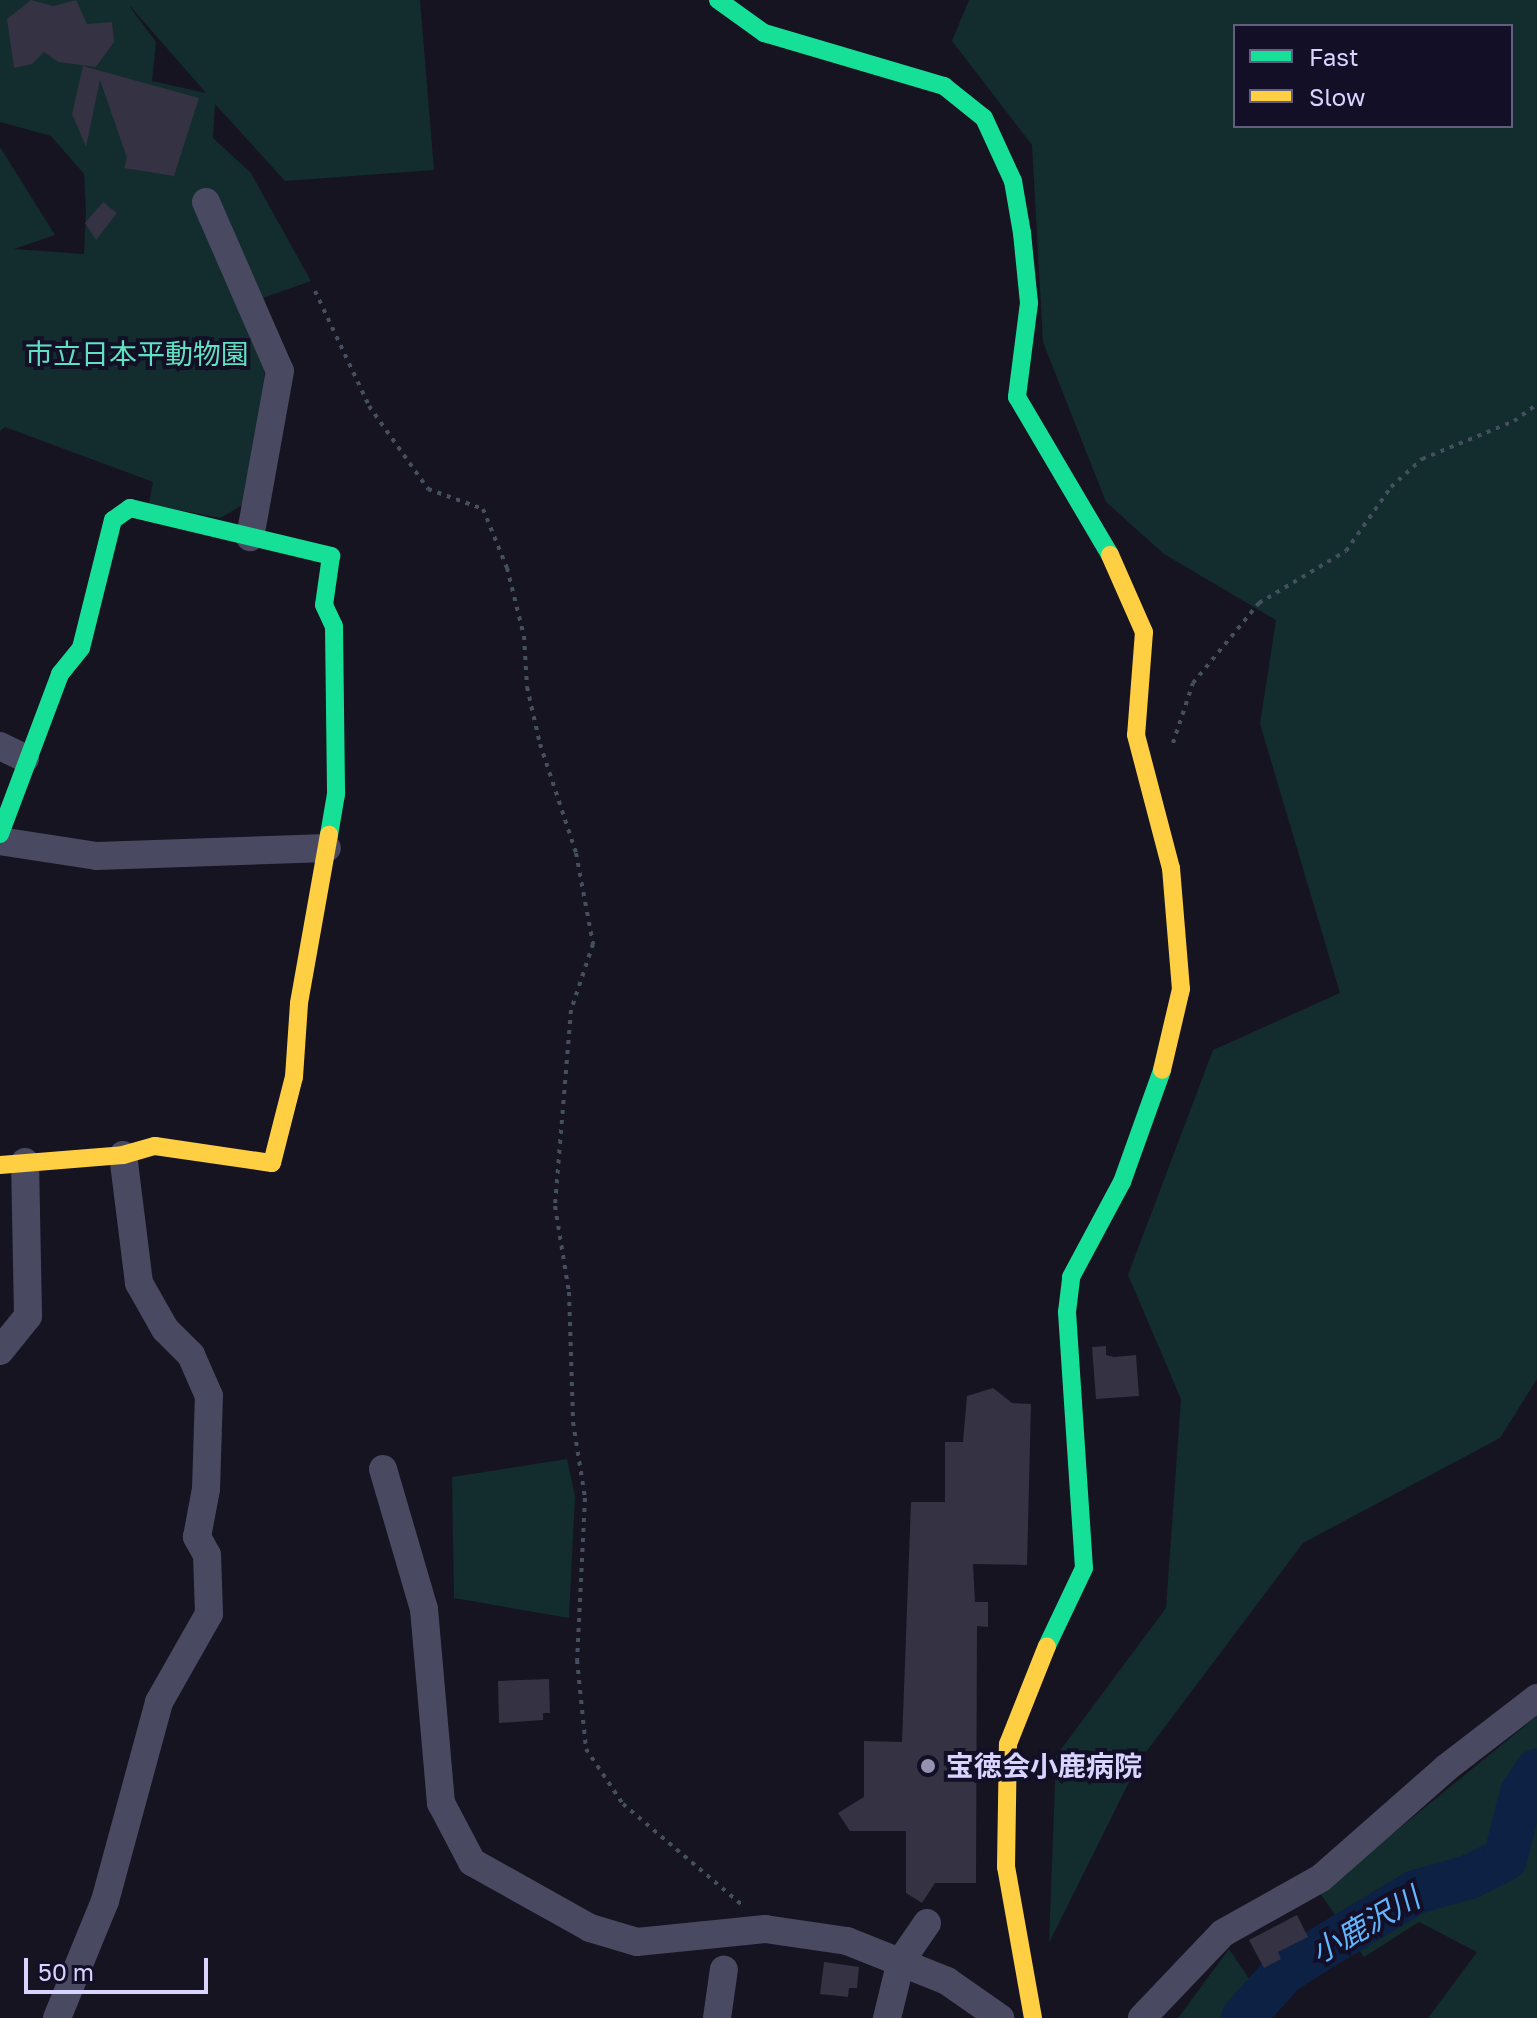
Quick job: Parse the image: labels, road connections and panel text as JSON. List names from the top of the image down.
{
  "water": ["小鹿沢川"],
  "parks": ["市立日本平動物園"],
  "places": ["宝徳会小鹿病院"],
  "legend": ["Fast", "Slow"],
  "scale_bar": "50 m"
}
